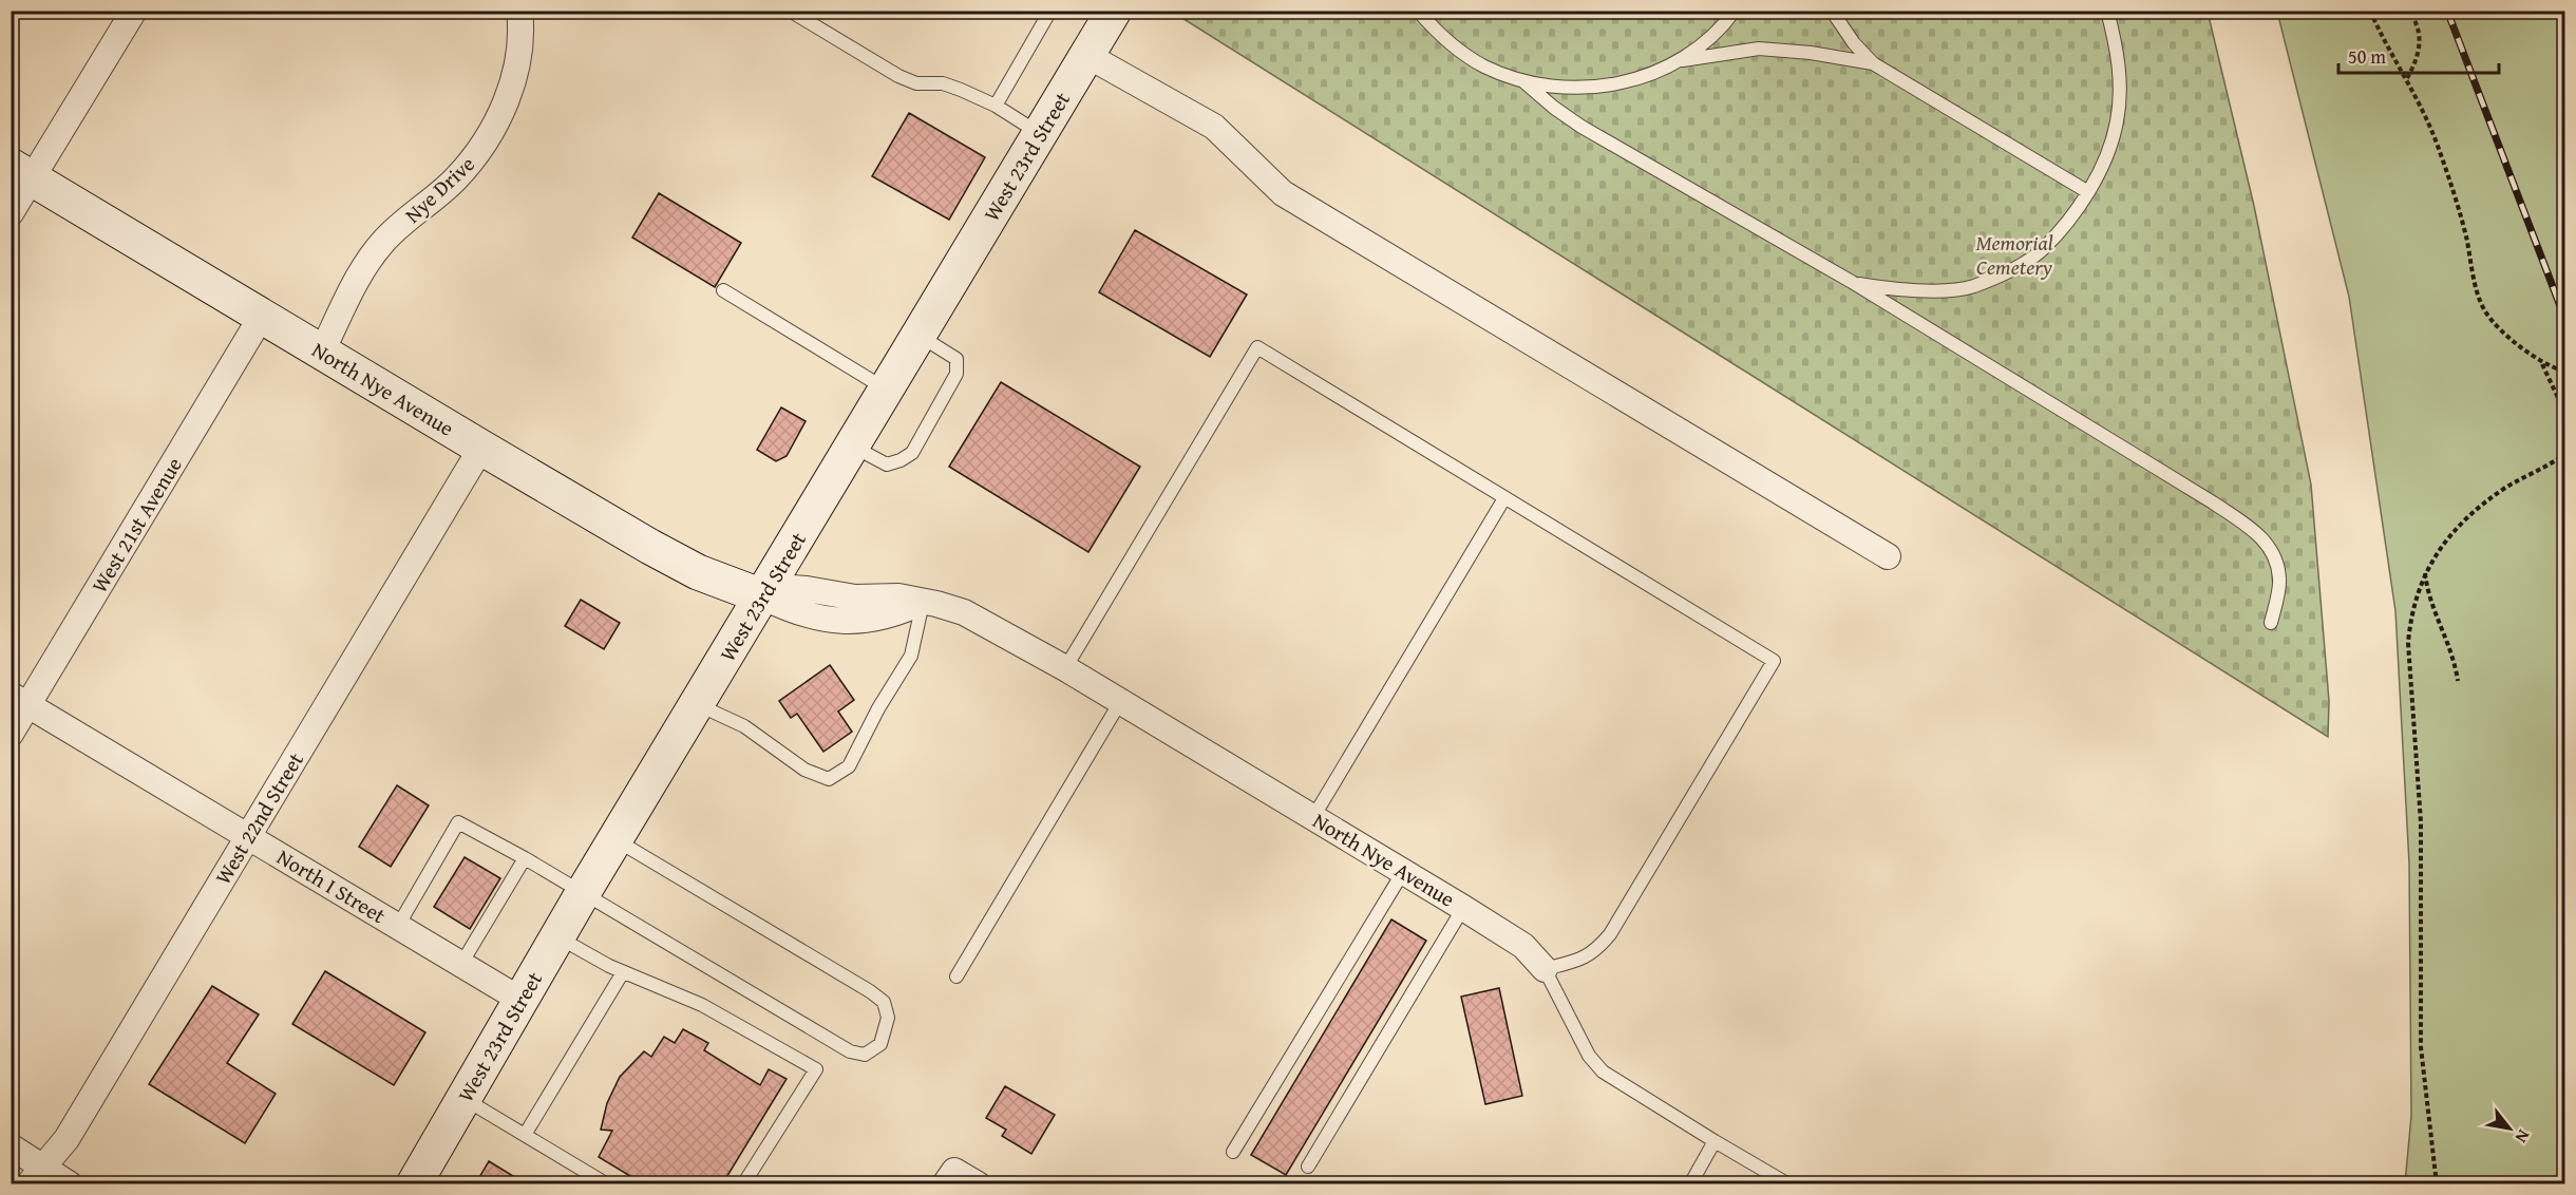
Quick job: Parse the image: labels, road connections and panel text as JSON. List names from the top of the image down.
{
  "streets": {
    "main road": ["West 23rd Street", "North Nye Avenue"],
    "street": [
      "Nye Drive",
      "West 21st Avenue",
      "West 22nd Street",
      "North I Street"
    ]
  },
  "crossings": [
    ["West 23rd Street", "North Nye Avenue"],
    ["West 23rd Street", "North I Street"],
    ["Nye Drive", "North Nye Avenue"],
    ["North Nye Avenue", "West 21st Avenue"],
    ["North Nye Avenue", "West 22nd Street"],
    ["West 21st Avenue", "North I Street"],
    ["West 22nd Street", "North I Street"]
  ],
  "parks": ["Memorial Cemetery"],
  "scale_bar": "50 m",
  "north": "bottom right"
}
